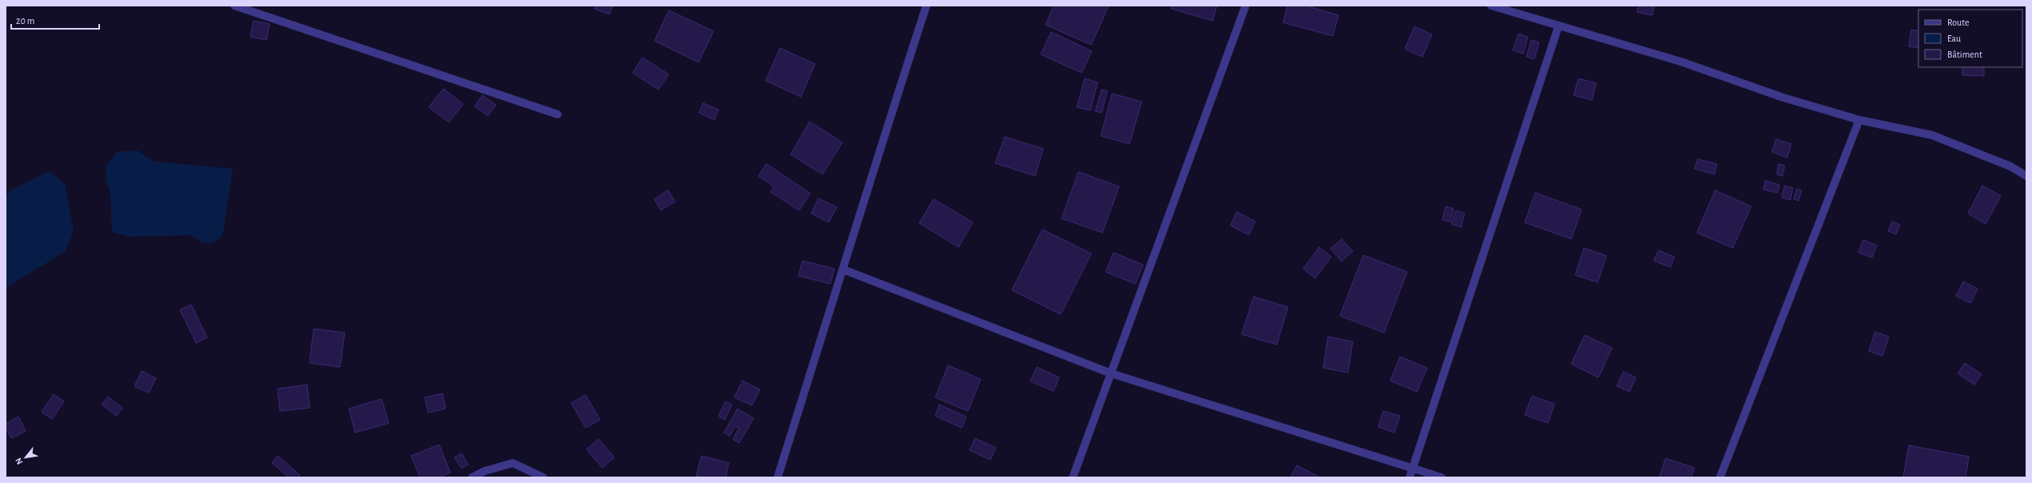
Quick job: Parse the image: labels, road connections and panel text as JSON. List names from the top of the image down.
{
  "legend": ["Route", "Eau", "Bâtiment"],
  "scale_bar": "20 m",
  "north": "bottom left"
}
